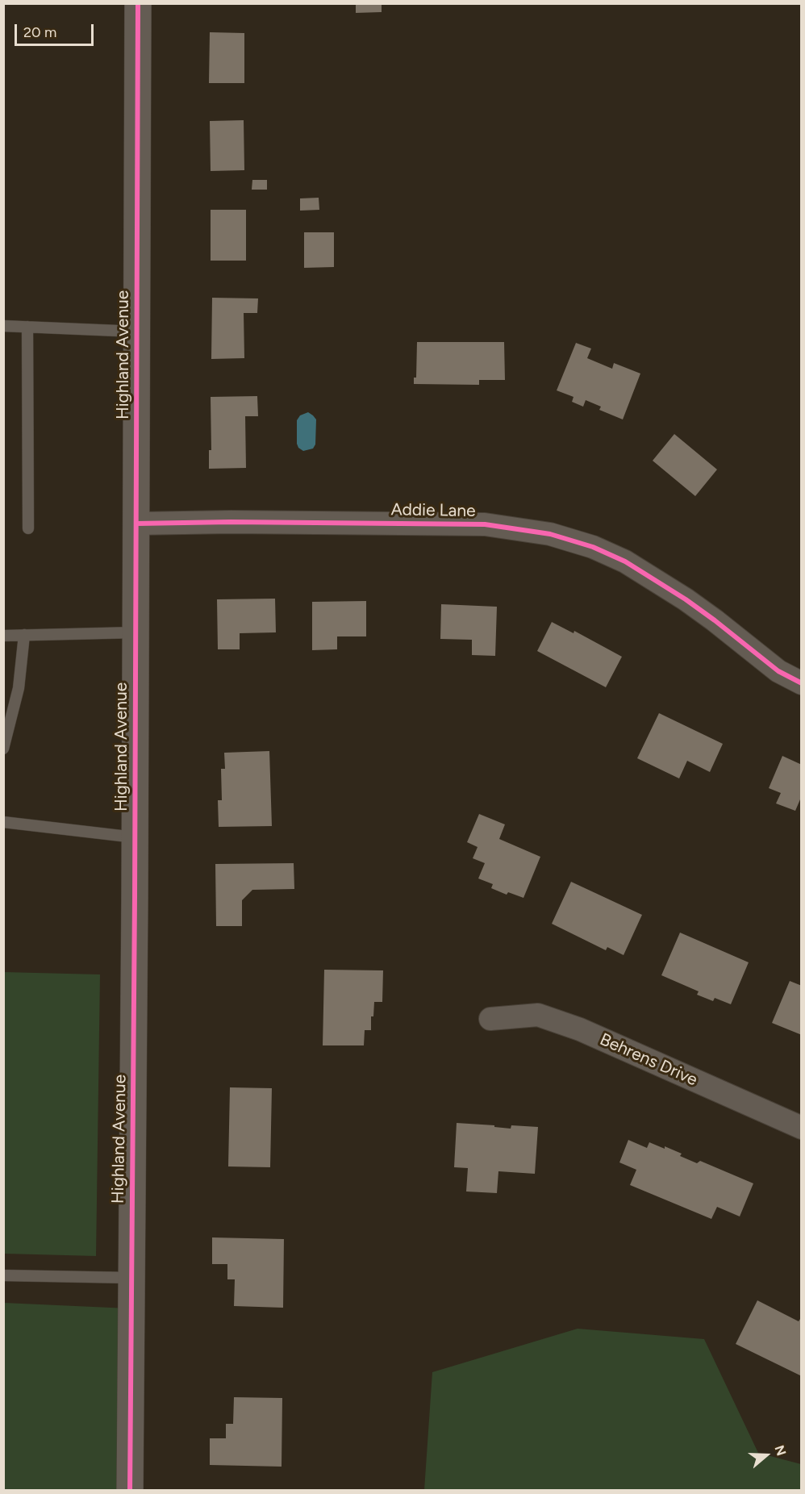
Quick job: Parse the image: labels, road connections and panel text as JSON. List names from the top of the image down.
{
  "streets": {
    "street": ["Highland Avenue", "Addie Lane", "Behrens Drive"]
  },
  "crossings": [
    ["Highland Avenue", "Addie Lane"]
  ],
  "scale_bar": "20 m",
  "north": "right"
}
